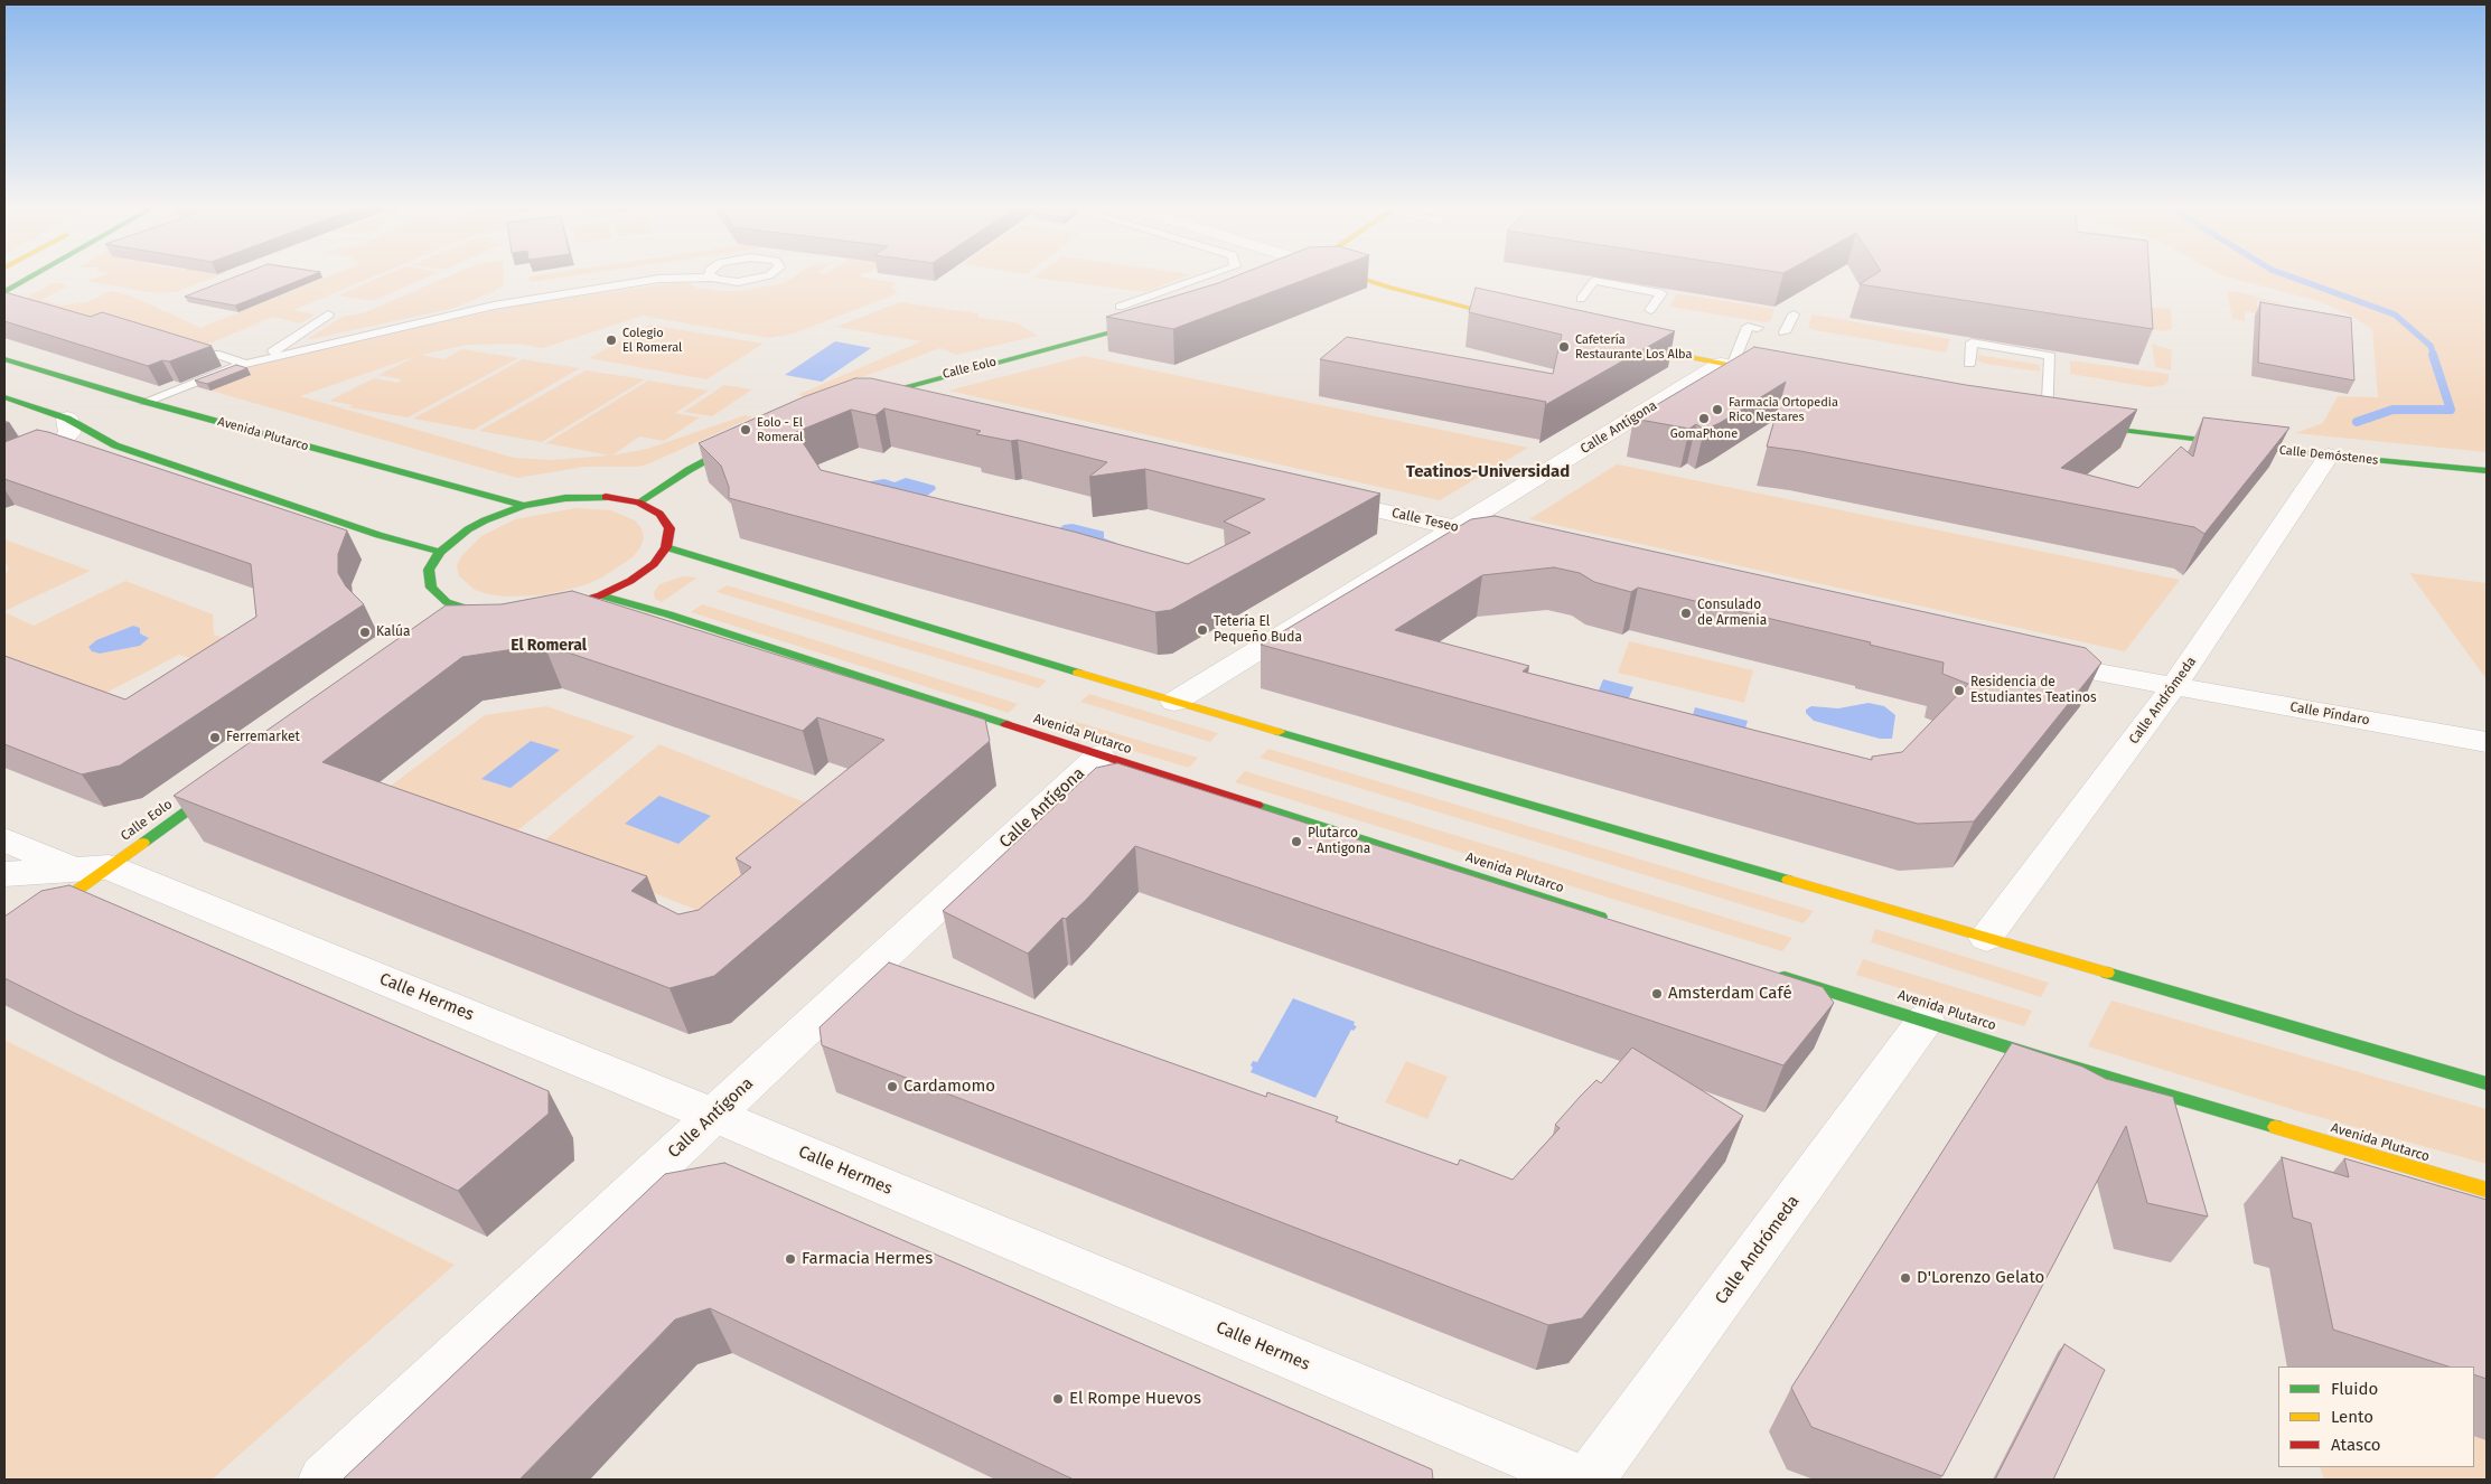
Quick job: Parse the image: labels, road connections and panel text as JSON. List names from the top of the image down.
{
  "streets": {
    "main road": ["Calle Eolo", "Avenida Plutarco", "Calle Demóstenes"],
    "street": [
      "Calle Antígona",
      "Calle Teseo",
      "Calle Andrómeda",
      "Calle Píndaro",
      "Calle Hermes"
    ]
  },
  "crossings": [
    ["Calle Eolo", "Calle Hermes"],
    ["Calle Antígona", "Avenida Plutarco"],
    ["Calle Antígona", "Calle Teseo"],
    ["Calle Antígona", "Calle Hermes"],
    ["Avenida Plutarco", "Calle Andrómeda"],
    ["Calle Demóstenes", "Calle Andrómeda"],
    ["Calle Andrómeda", "Calle Píndaro"]
  ],
  "districts": ["Teatinos-Universidad", "El Romeral"],
  "places": [
    "Colegio El Romeral",
    "Cafetería Restaurante Los Alba",
    "Farmacia Ortopedia Rico Nestares",
    "GomaPhone",
    "Eolo - El Romeral",
    "Consulado de Armenia",
    "Tetería El Pequeño Buda",
    "Kalúa",
    "Residencia de Estudiantes Teatinos",
    "Ferremarket",
    "Plutarco - Antigona",
    "Amsterdam Café",
    "Cardamomo",
    "Farmacia Hermes",
    "D'Lorenzo Gelato",
    "El Rompe Huevos"
  ],
  "legend": ["Fluido", "Lento", "Atasco"]
}
